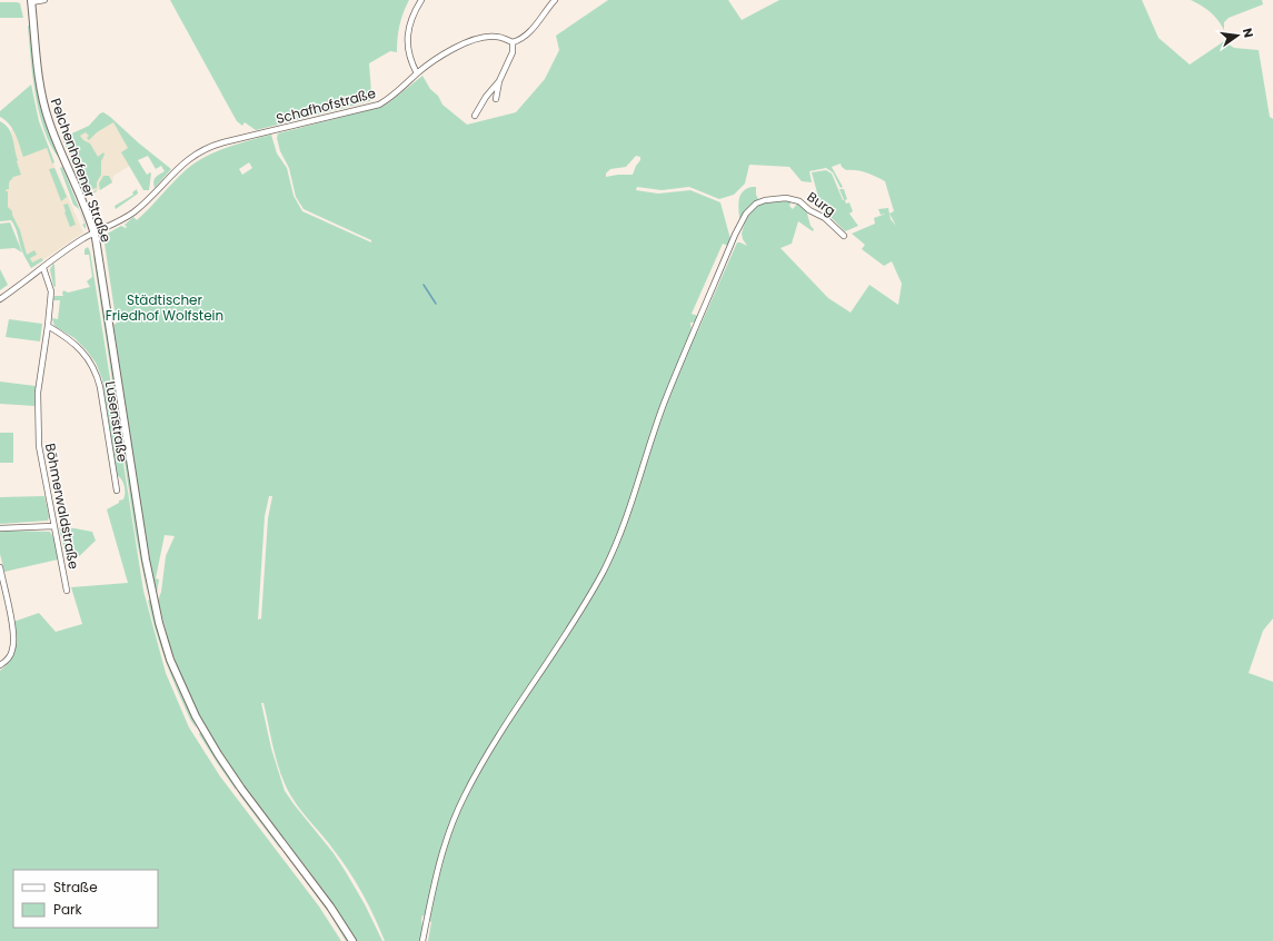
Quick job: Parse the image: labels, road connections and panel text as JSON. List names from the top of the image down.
{
  "streets": {
    "main road": ["Pelchenhofener Straße"],
    "street": [
      "Schafhofstraße",
      "Burg",
      "Lusenstraße",
      "Böhmerwaldstraße"
    ]
  },
  "crossings": [
    ["Schafhofstraße", "Pelchenhofener Straße"],
    ["Schafhofstraße", "Böhmerwaldstraße"],
    ["Lusenstraße", "Böhmerwaldstraße"]
  ],
  "parks": ["Städtischer Friedhof Wolfstein"],
  "legend": ["Straße", "Park"],
  "north": "right"
}
